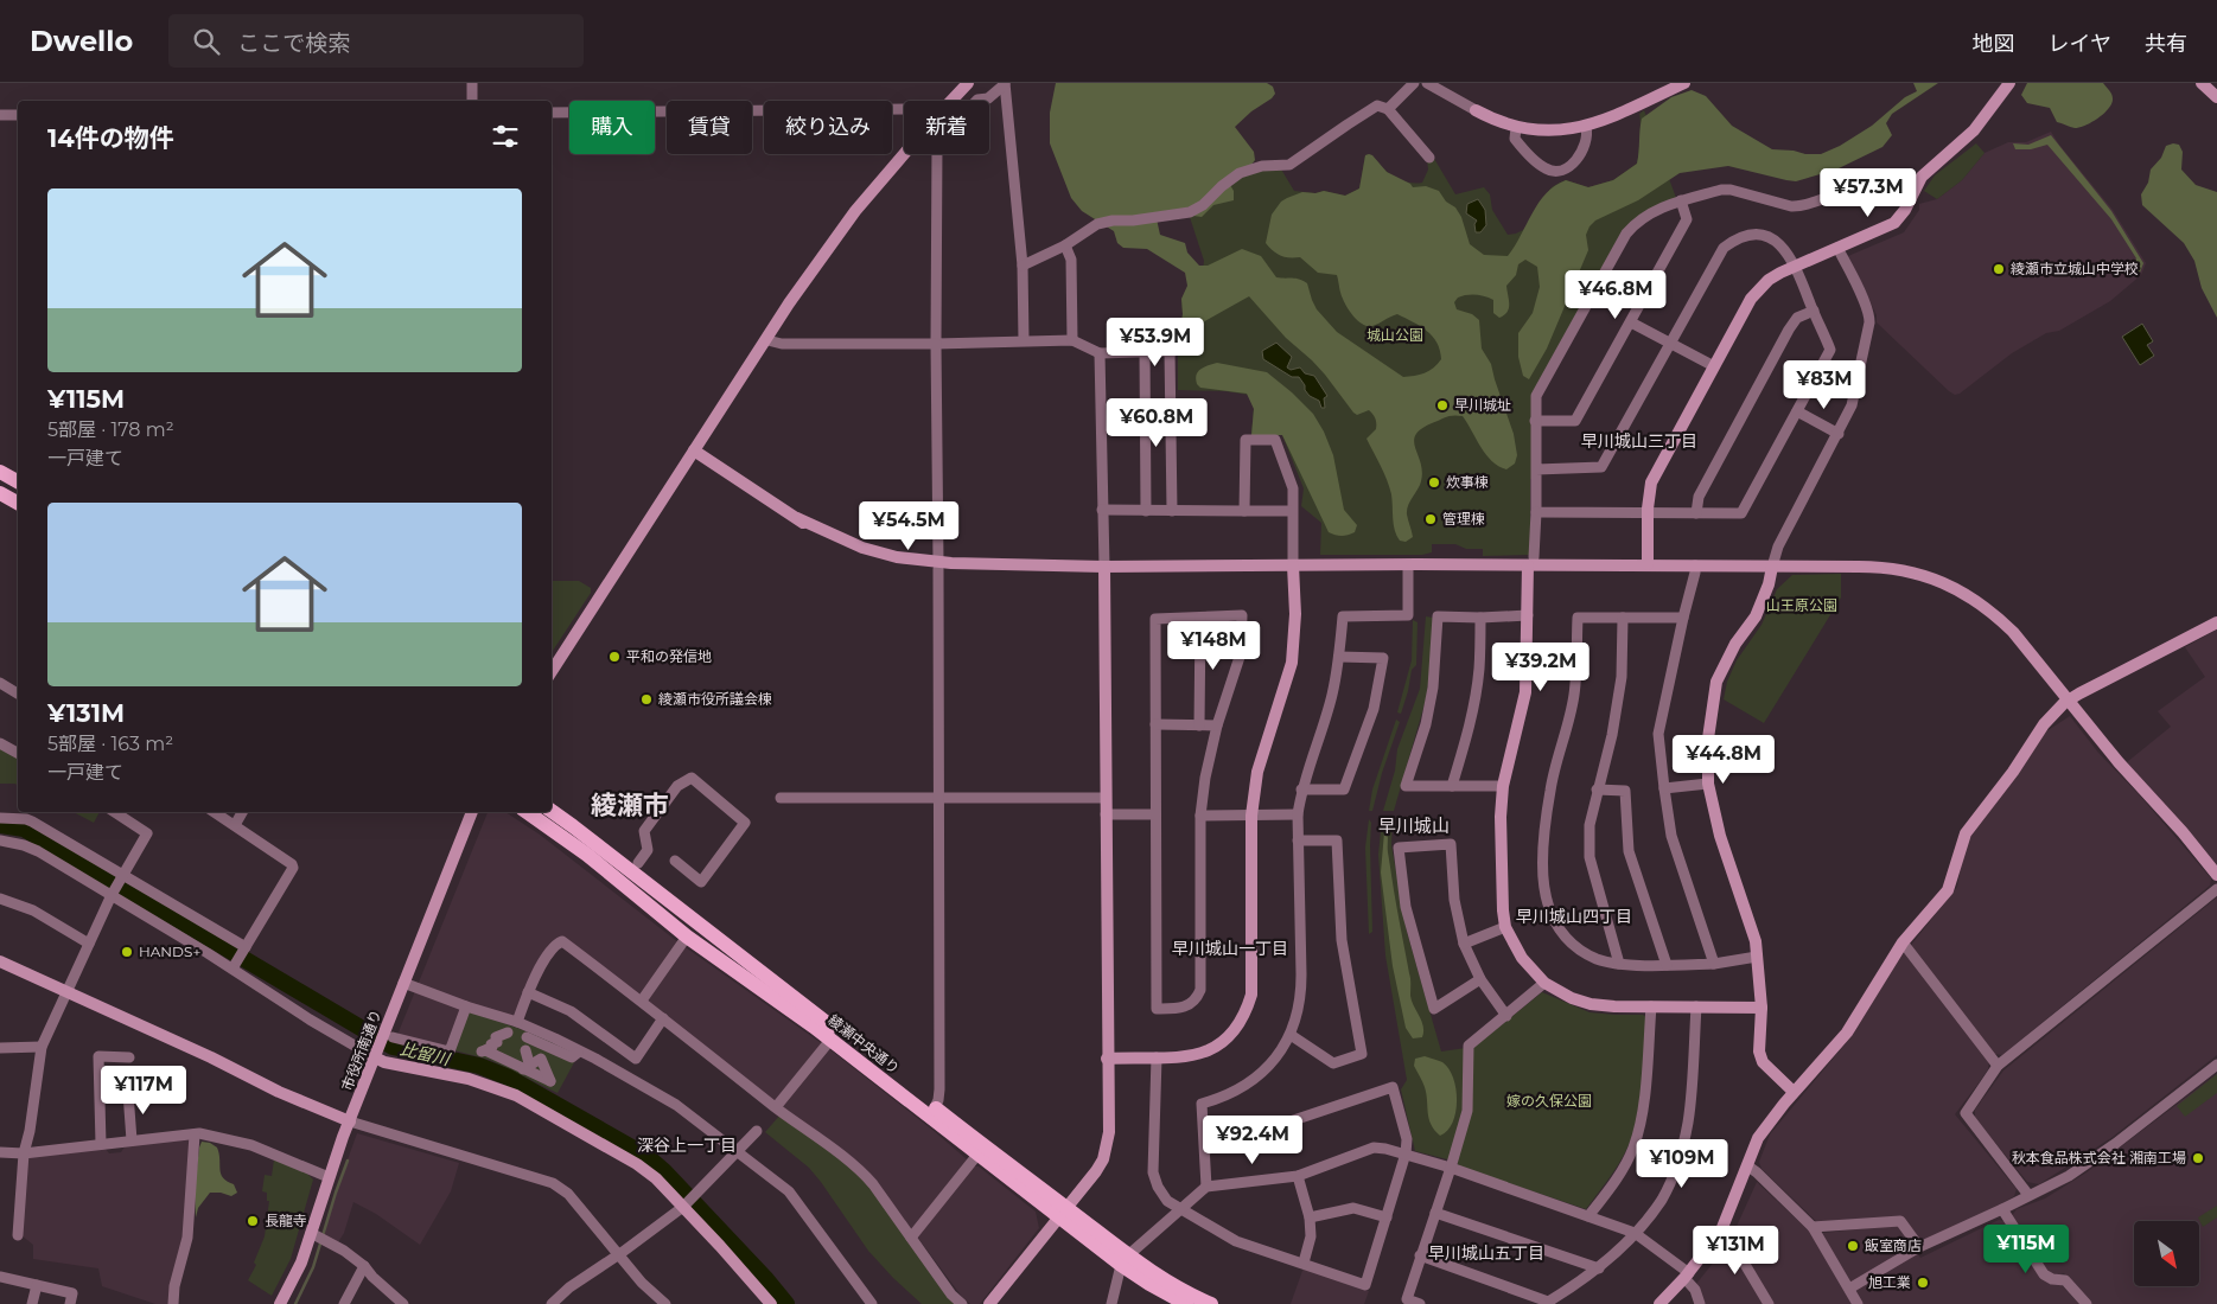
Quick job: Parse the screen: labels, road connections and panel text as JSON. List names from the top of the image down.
{
  "streets": {
    "main road": ["綾瀬中央通り"],
    "street": ["市役所南通り"]
  },
  "districts": [
    "早川城山三丁目",
    "綾瀬市",
    "早川城山",
    "早川城山四丁目",
    "早川城山一丁目",
    "深谷上一丁目",
    "早川城山五丁目"
  ],
  "water": ["比留川"],
  "parks": ["城山公園", "山王原公園", "嫁の久保公園"],
  "places": [
    "綾瀬市立城山中学校",
    "早川城址",
    "炊事棟",
    "管理棟",
    "平和の発信地",
    "綾瀬市役所議会棟",
    "HANDS+",
    "秋本食品株式会社 湘南工場",
    "長龍寺",
    "飯室商店",
    "旭工業"
  ],
  "north": "bottom right",
  "page": {
    "header": "Dwello",
    "search": "ここで検索",
    "nav": ["地図", "レイヤ", "共有"],
    "chip": [
      "購入",
      "賃貸",
      "絞り込み",
      "新着"
    ],
    "heading": "14件の物件",
    "price": [
      "¥57.3M",
      "¥46.8M",
      "¥53.9M",
      "¥83M",
      "¥60.8M",
      "¥54.5M",
      "¥148M",
      "¥39.2M",
      "¥44.8M",
      "¥117M",
      "¥92.4M",
      "¥109M",
      "¥115M",
      "¥131M"
    ],
    "list": [
      {
        "name": "¥115M",
        "note": "5部屋 · 178 m² · 一戸建て"
      },
      {
        "name": "¥131M",
        "note": "5部屋 · 163 m² · 一戸建て"
      }
    ]
  }
}
